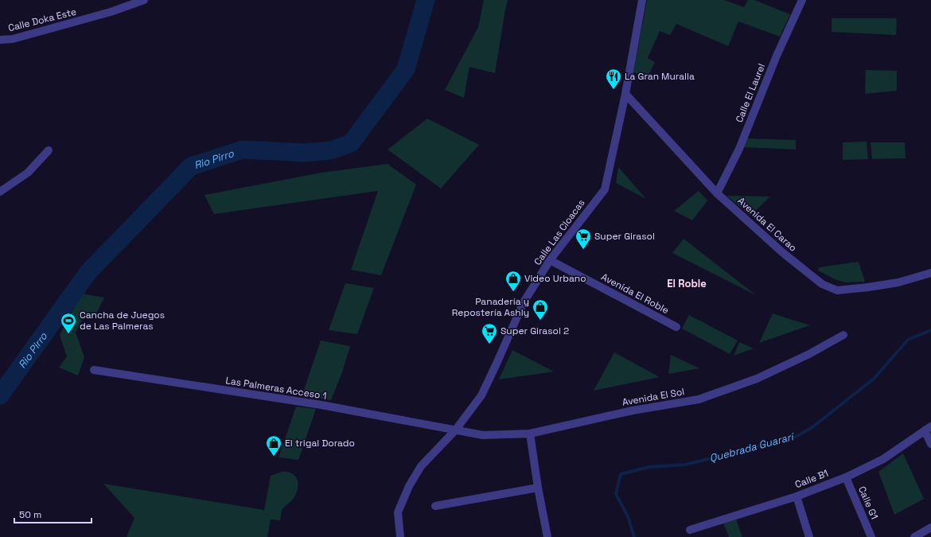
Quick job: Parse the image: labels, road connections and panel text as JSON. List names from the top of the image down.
{
  "streets": {
    "street": [
      "Calle Doka Este",
      "Calle El Laurel",
      "Avenida El Carao",
      "Calle Las Cloacas",
      "Avenida El Roble",
      "Las Palmeras Acceso 1",
      "Avenida El Sol",
      "Calle B1",
      "Calle G1"
    ]
  },
  "crossings": [
    ["Calle El Laurel", "Avenida El Carao"],
    ["Avenida El Carao", "Calle Las Cloacas"],
    ["Calle Las Cloacas", "Avenida El Roble"],
    ["Calle Las Cloacas", "Las Palmeras Acceso 1"],
    ["Calle Las Cloacas", "Avenida El Sol"],
    ["Las Palmeras Acceso 1", "Avenida El Sol"],
    ["Calle B1", "Calle G1"]
  ],
  "districts": ["El Roble"],
  "water": ["Rio Pirro", "Quebrada Guararí"],
  "places": {
    "restaurant": ["La Gran Muralla"],
    "supermarket": ["Super Girasol", "Super Girasol 2"],
    "shop": ["Video Urbano", "Panadería y Repostería Ashly", "El trigal Dorado"],
    "sports": ["Cancha de Juegos de Las Palmeras"]
  },
  "scale_bar": "50 m"
}
